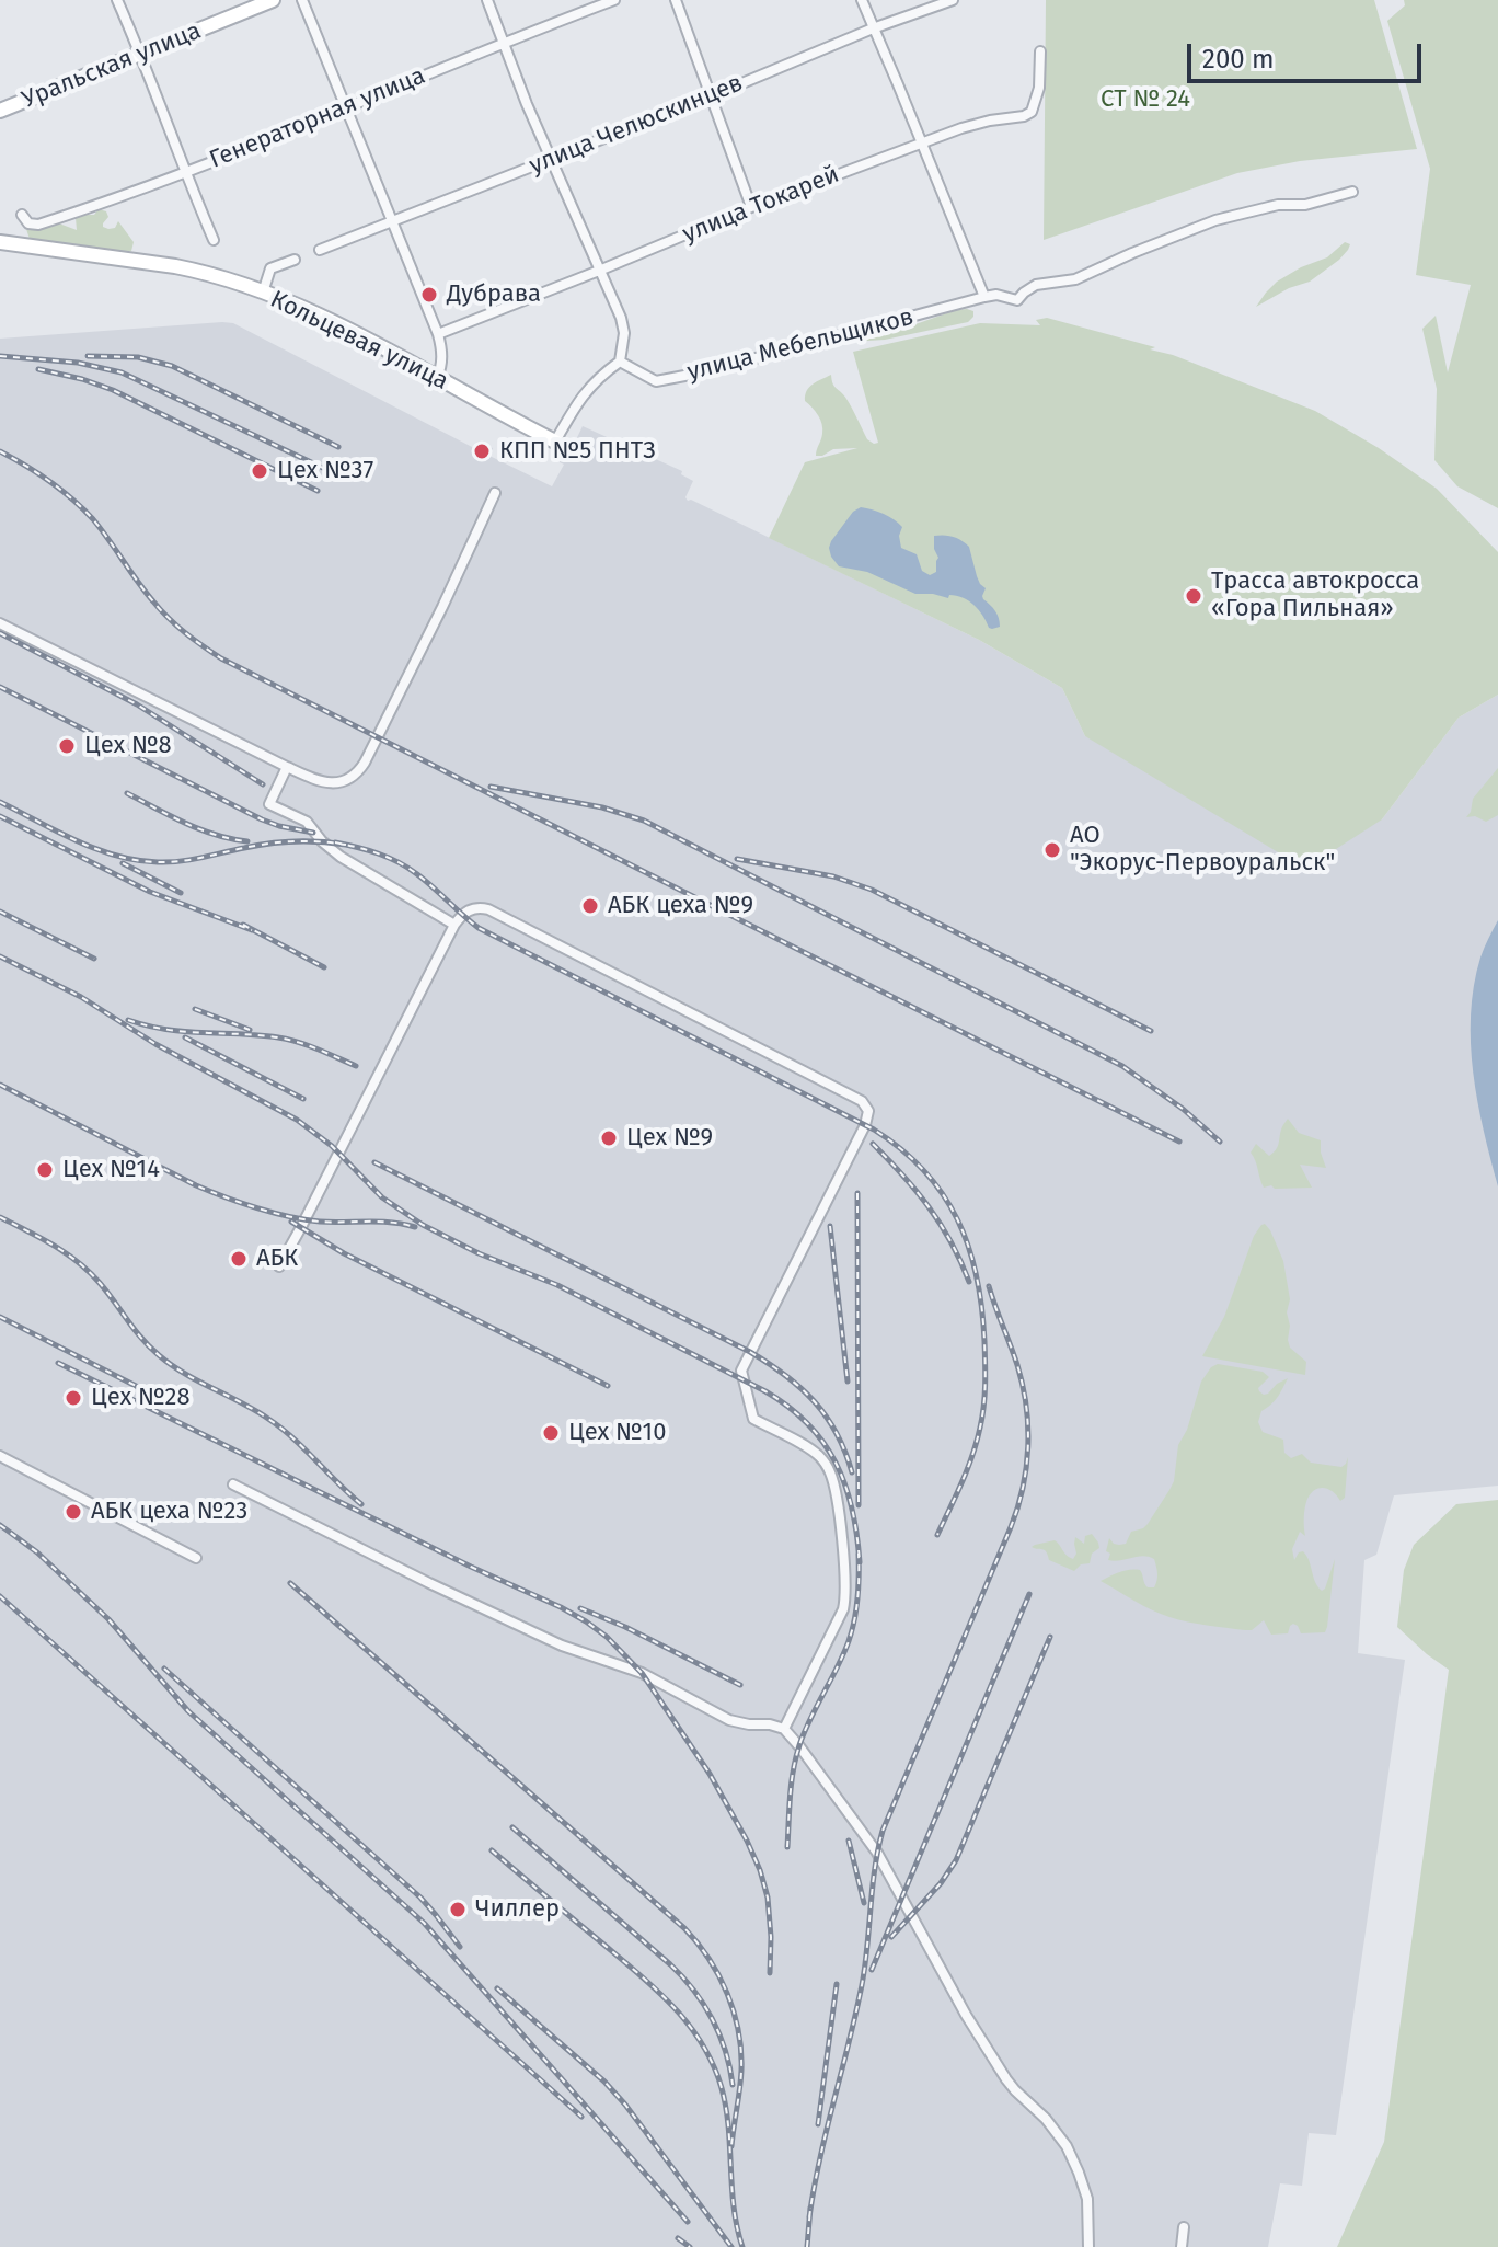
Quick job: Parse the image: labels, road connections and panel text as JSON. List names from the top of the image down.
{
  "streets": {
    "street": [
      "Уральская улица",
      "Генераторная улица",
      "улица Челюскинцев",
      "улица Токарей",
      "Кольцевая улица",
      "улица Мебельщиков"
    ]
  },
  "crossings": [
    ["Кольцевая улица", "улица Мебельщиков"]
  ],
  "parks": ["СТ № 24"],
  "places": [
    "Дубрава",
    "КПП №5 ПНТЗ",
    "Цех №37",
    "Трасса автокросса «Гора Пильная»",
    "Цех №8",
    "АО \"Экорус-Первоуральск\"",
    "АБК цеха №9",
    "Цех №9",
    "Цех №14",
    "АБК",
    "Цех №28",
    "Цех №10",
    "АБК цеха №23",
    "Чиллер"
  ],
  "scale_bar": "200 m"
}
